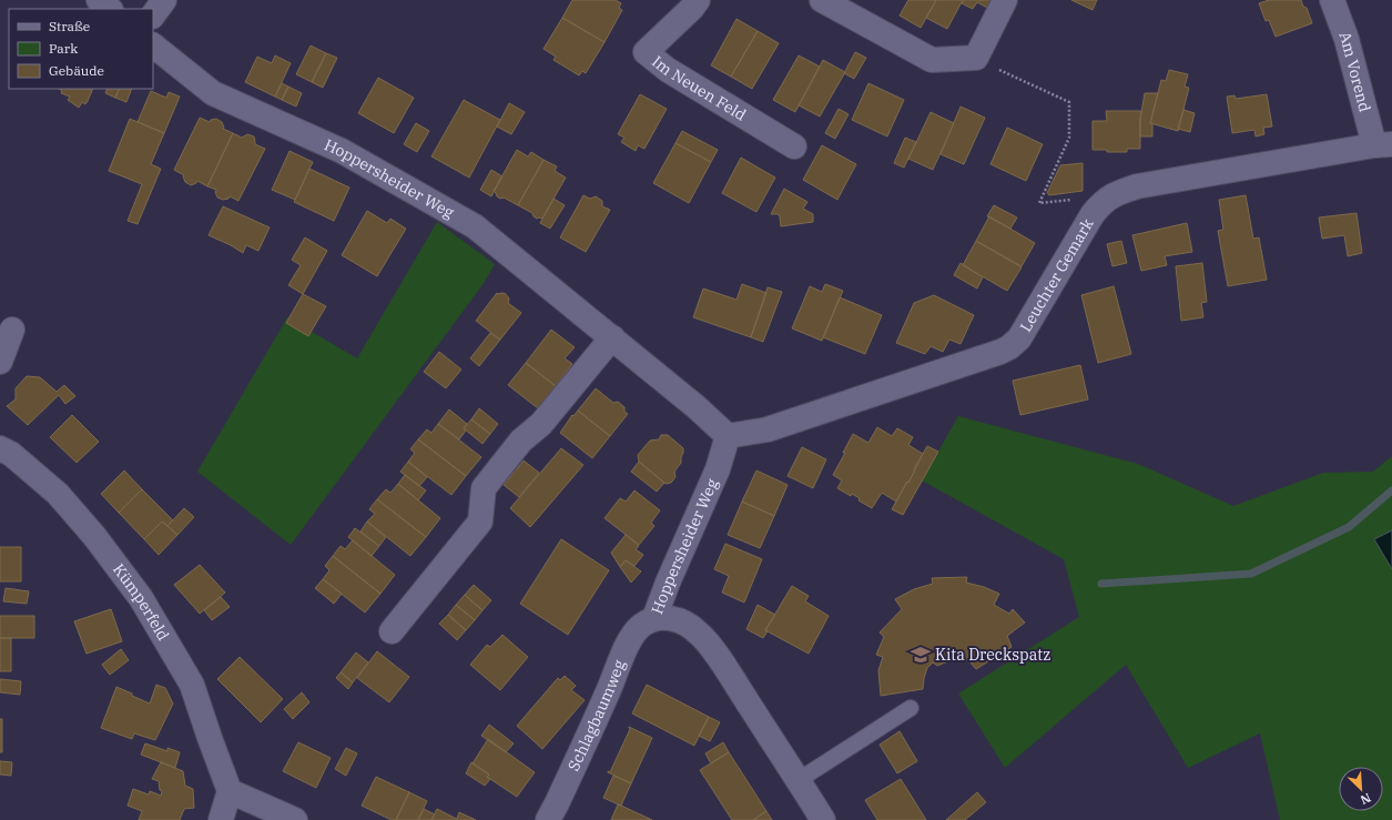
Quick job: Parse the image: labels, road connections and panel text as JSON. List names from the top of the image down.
{
  "streets": {
    "street": [
      "Am Vorend",
      "Im Neuen Feld",
      "Hoppersheider Weg",
      "Leuchter Gemark",
      "Kümperfeld",
      "Schlagbaumweg"
    ]
  },
  "crossings": [
    ["Am Vorend", "Leuchter Gemark"],
    ["Hoppersheider Weg", "Leuchter Gemark"],
    ["Hoppersheider Weg", "Schlagbaumweg"]
  ],
  "places": {
    "school or university": ["Kita Dreckspatz"]
  },
  "legend": ["Straße", "Park", "Gebäude"],
  "north": "bottom right"
}
